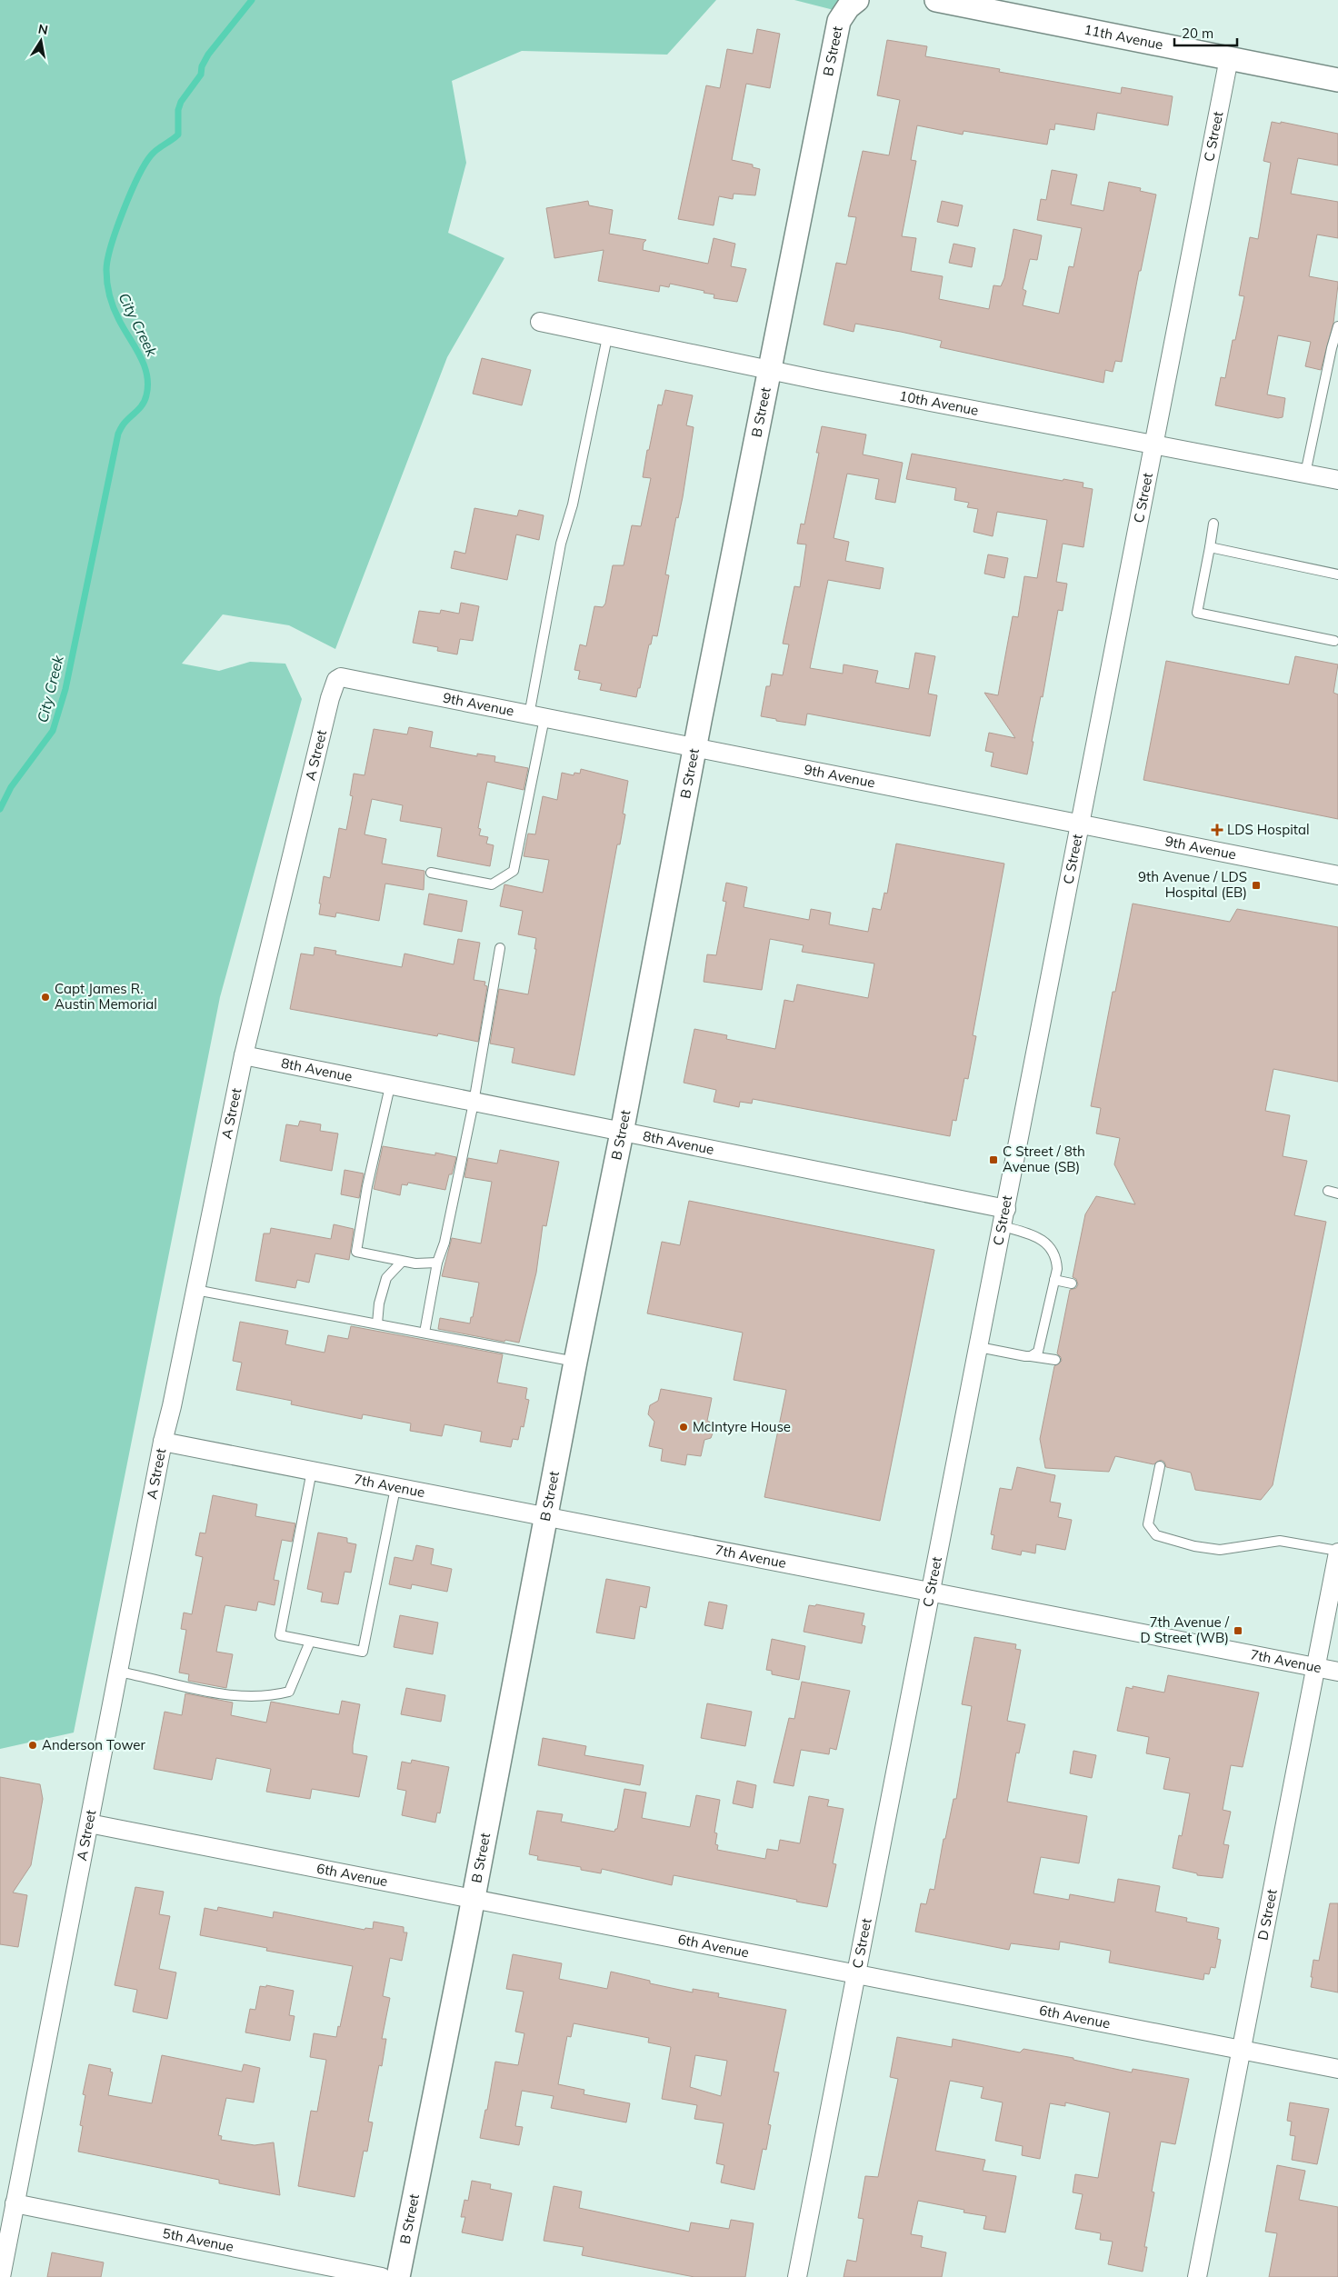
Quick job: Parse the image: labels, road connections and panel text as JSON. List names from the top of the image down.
{
  "streets": {
    "street": [
      "11th Avenue",
      "B Street",
      "C Street",
      "10th Avenue",
      "9th Avenue",
      "A Street",
      "8th Avenue",
      "7th Avenue",
      "6th Avenue",
      "D Street",
      "5th Avenue"
    ]
  },
  "crossings": [
    ["11th Avenue", "C Street"],
    ["B Street", "10th Avenue"],
    ["B Street", "9th Avenue"],
    ["B Street", "8th Avenue"],
    ["B Street", "7th Avenue"],
    ["B Street", "6th Avenue"],
    ["C Street", "10th Avenue"],
    ["C Street", "9th Avenue"],
    ["C Street", "8th Avenue"],
    ["C Street", "7th Avenue"],
    ["C Street", "6th Avenue"],
    ["9th Avenue", "A Street"],
    ["A Street", "8th Avenue"],
    ["A Street", "7th Avenue"],
    ["A Street", "6th Avenue"],
    ["A Street", "5th Avenue"],
    ["7th Avenue", "D Street"],
    ["6th Avenue", "D Street"]
  ],
  "water": ["City Creek"],
  "places": {
    "health": ["LDS Hospital"],
    "transit": ["9th Avenue / LDS Hospital (EB)", "C Street / 8th Avenue (SB)", "7th Avenue / D Street (WB)"],
    "other": ["Capt James R. Austin Memorial", "McIntyre House", "Anderson Tower"]
  },
  "scale_bar": "20 m",
  "north": "top"
}
